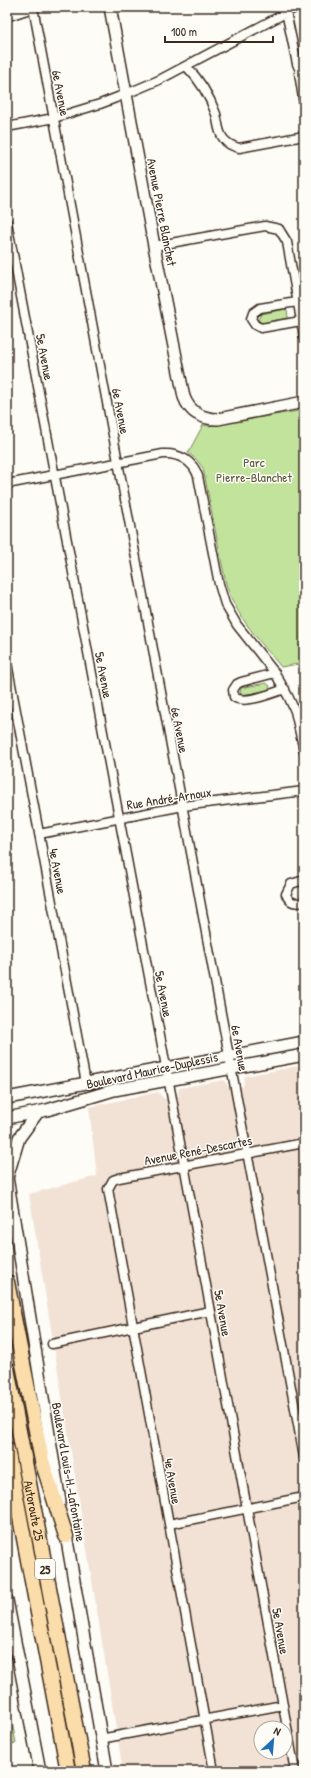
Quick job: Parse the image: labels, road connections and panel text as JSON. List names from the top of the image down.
{
  "streets": {
    "highway": ["Autoroute 25", "25"],
    "street": [
      "6e Avenue",
      "Avenue Pierre Blanchet",
      "5e Avenue",
      "Rue André-Arnoux",
      "4e Avenue",
      "Boulevard Maurice-Duplessis",
      "Avenue René-Descartes",
      "Boulevard Louis-H.-Lafontaine"
    ]
  },
  "crossings": [
    ["6e Avenue", "Rue André-Arnoux"],
    ["6e Avenue", "Boulevard Maurice-Duplessis"],
    ["6e Avenue", "Avenue René-Descartes"],
    ["5e Avenue", "Rue André-Arnoux"],
    ["5e Avenue", "Boulevard Maurice-Duplessis"],
    ["5e Avenue", "Avenue René-Descartes"],
    ["Rue André-Arnoux", "4e Avenue"],
    ["4e Avenue", "Boulevard Maurice-Duplessis"],
    ["4e Avenue", "Avenue René-Descartes"]
  ],
  "parks": ["Parc Pierre-Blanchet"],
  "scale_bar": "100 m",
  "north": "top right"
}
